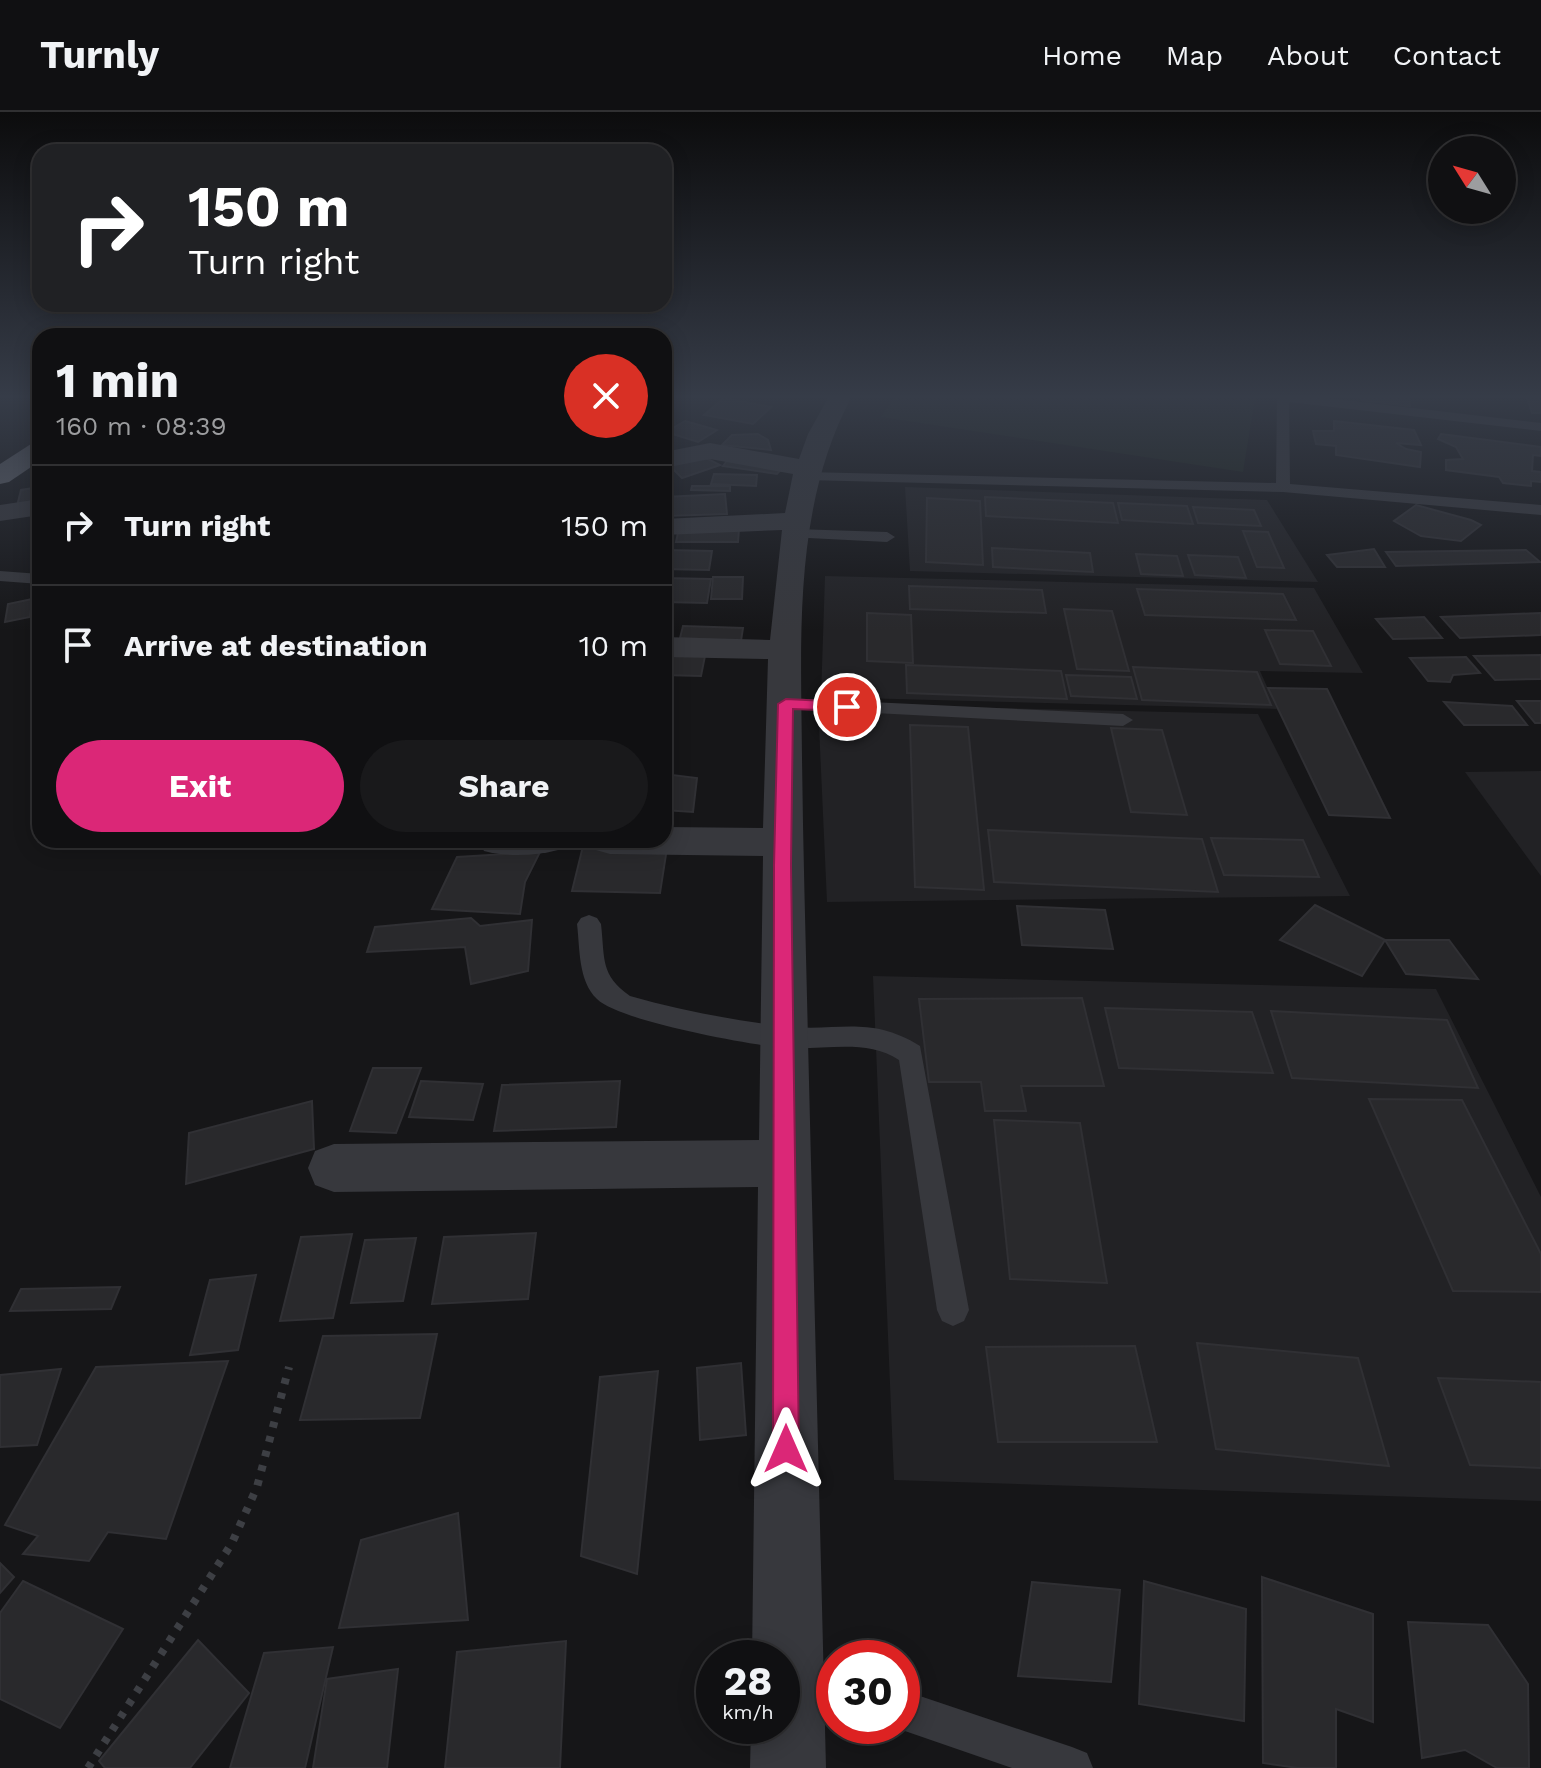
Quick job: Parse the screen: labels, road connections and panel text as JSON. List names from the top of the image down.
{
  "north": "top left",
  "page": {
    "header": "Turnly",
    "nav": [
      "Home",
      "Map",
      "About",
      "Contact"
    ],
    "turn": ["150 m", "Turn right"],
    "heading": ["1 min", "160 m · 08:39"],
    "list": [
      {
        "name": "Turn right",
        "value": "150 m"
      },
      {
        "name": "Arrive at destination",
        "value": "10 m"
      }
    ],
    "buttons": ["Exit", "Share"],
    "speed": "28 km/h",
    "limit": "30"
  }
}
